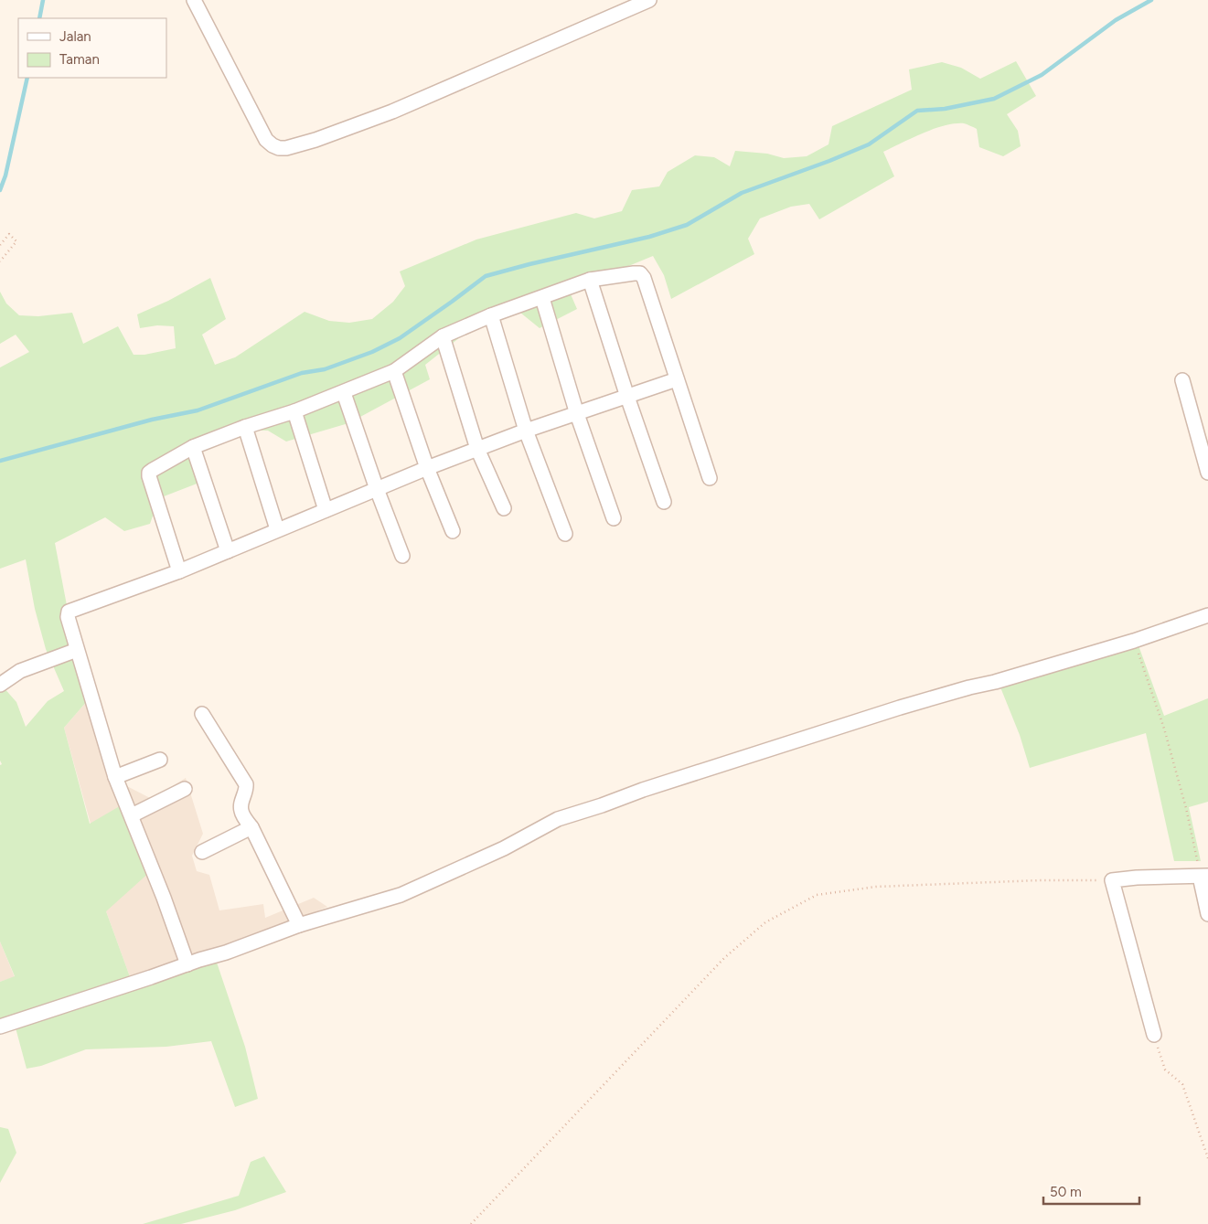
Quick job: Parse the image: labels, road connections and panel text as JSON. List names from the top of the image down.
{
  "legend": ["Jalan", "Taman"],
  "scale_bar": "50 m"
}
